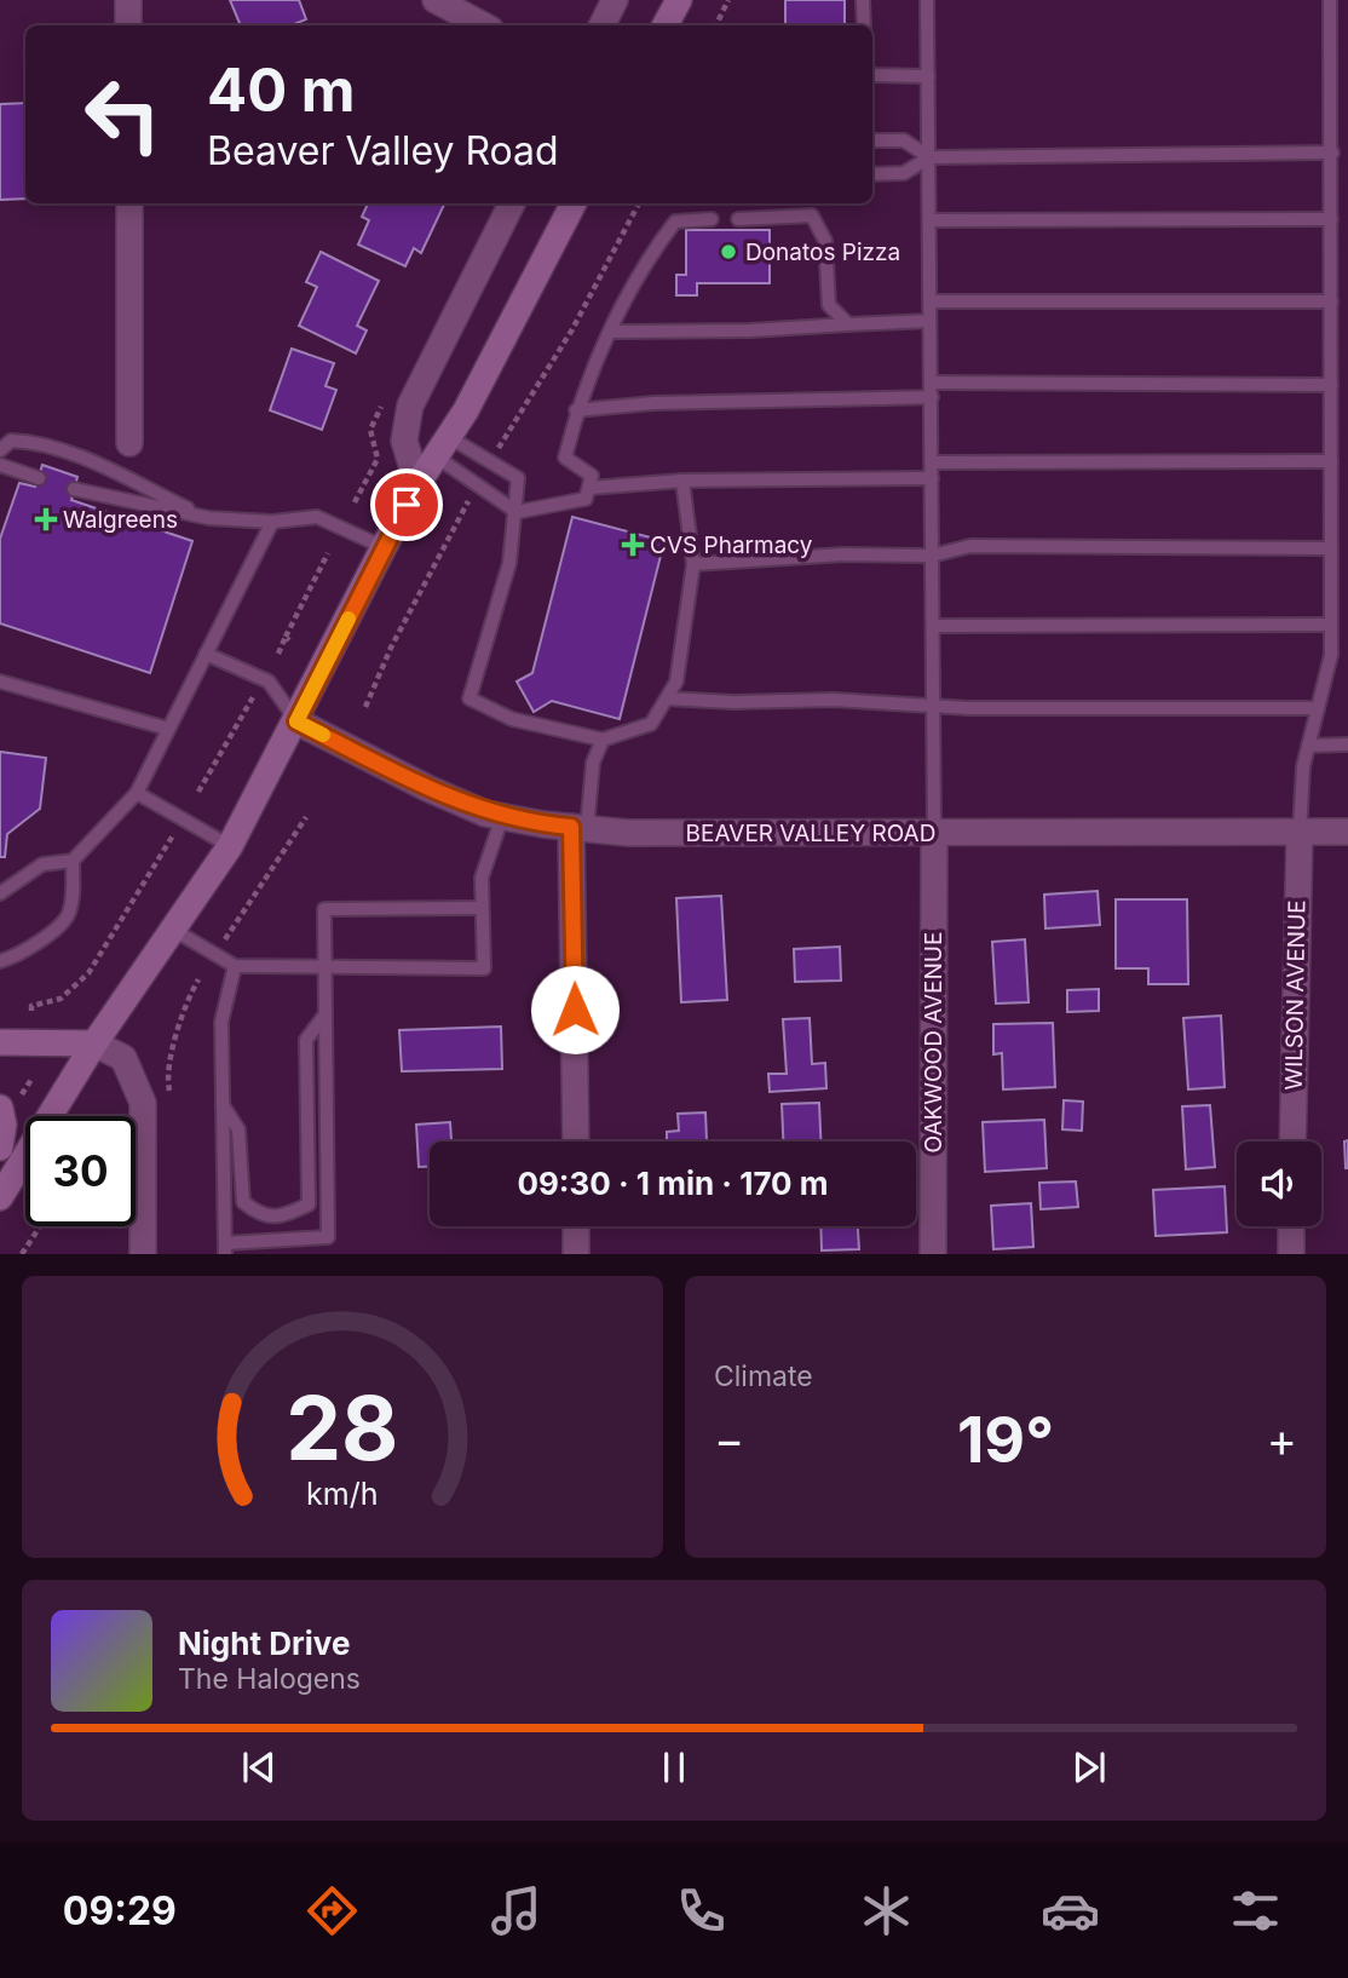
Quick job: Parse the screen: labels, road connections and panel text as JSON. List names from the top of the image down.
{
  "streets": {
    "street": ["BEAVER VALLEY ROAD", "WILSON AVENUE", "OAKWOOD AVENUE"]
  },
  "crossings": [
    ["BEAVER VALLEY ROAD", "WILSON AVENUE"],
    ["BEAVER VALLEY ROAD", "OAKWOOD AVENUE"]
  ],
  "places": {
    "other": ["Donatos Pizza"],
    "health": ["Walgreens", "CVS Pharmacy"]
  },
  "page": {
    "turn": ["40 m", "Beaver Valley Road"],
    "limit": "30",
    "trip": "09:30 · 1 min · 170 m",
    "tile": "Climate",
    "heat": ["−", "19°", "+"],
    "song": ["Night Drive", "The Halogens"],
    "tabs": "09:29",
    "gauge": ["28", "km/h"]
  }
}
